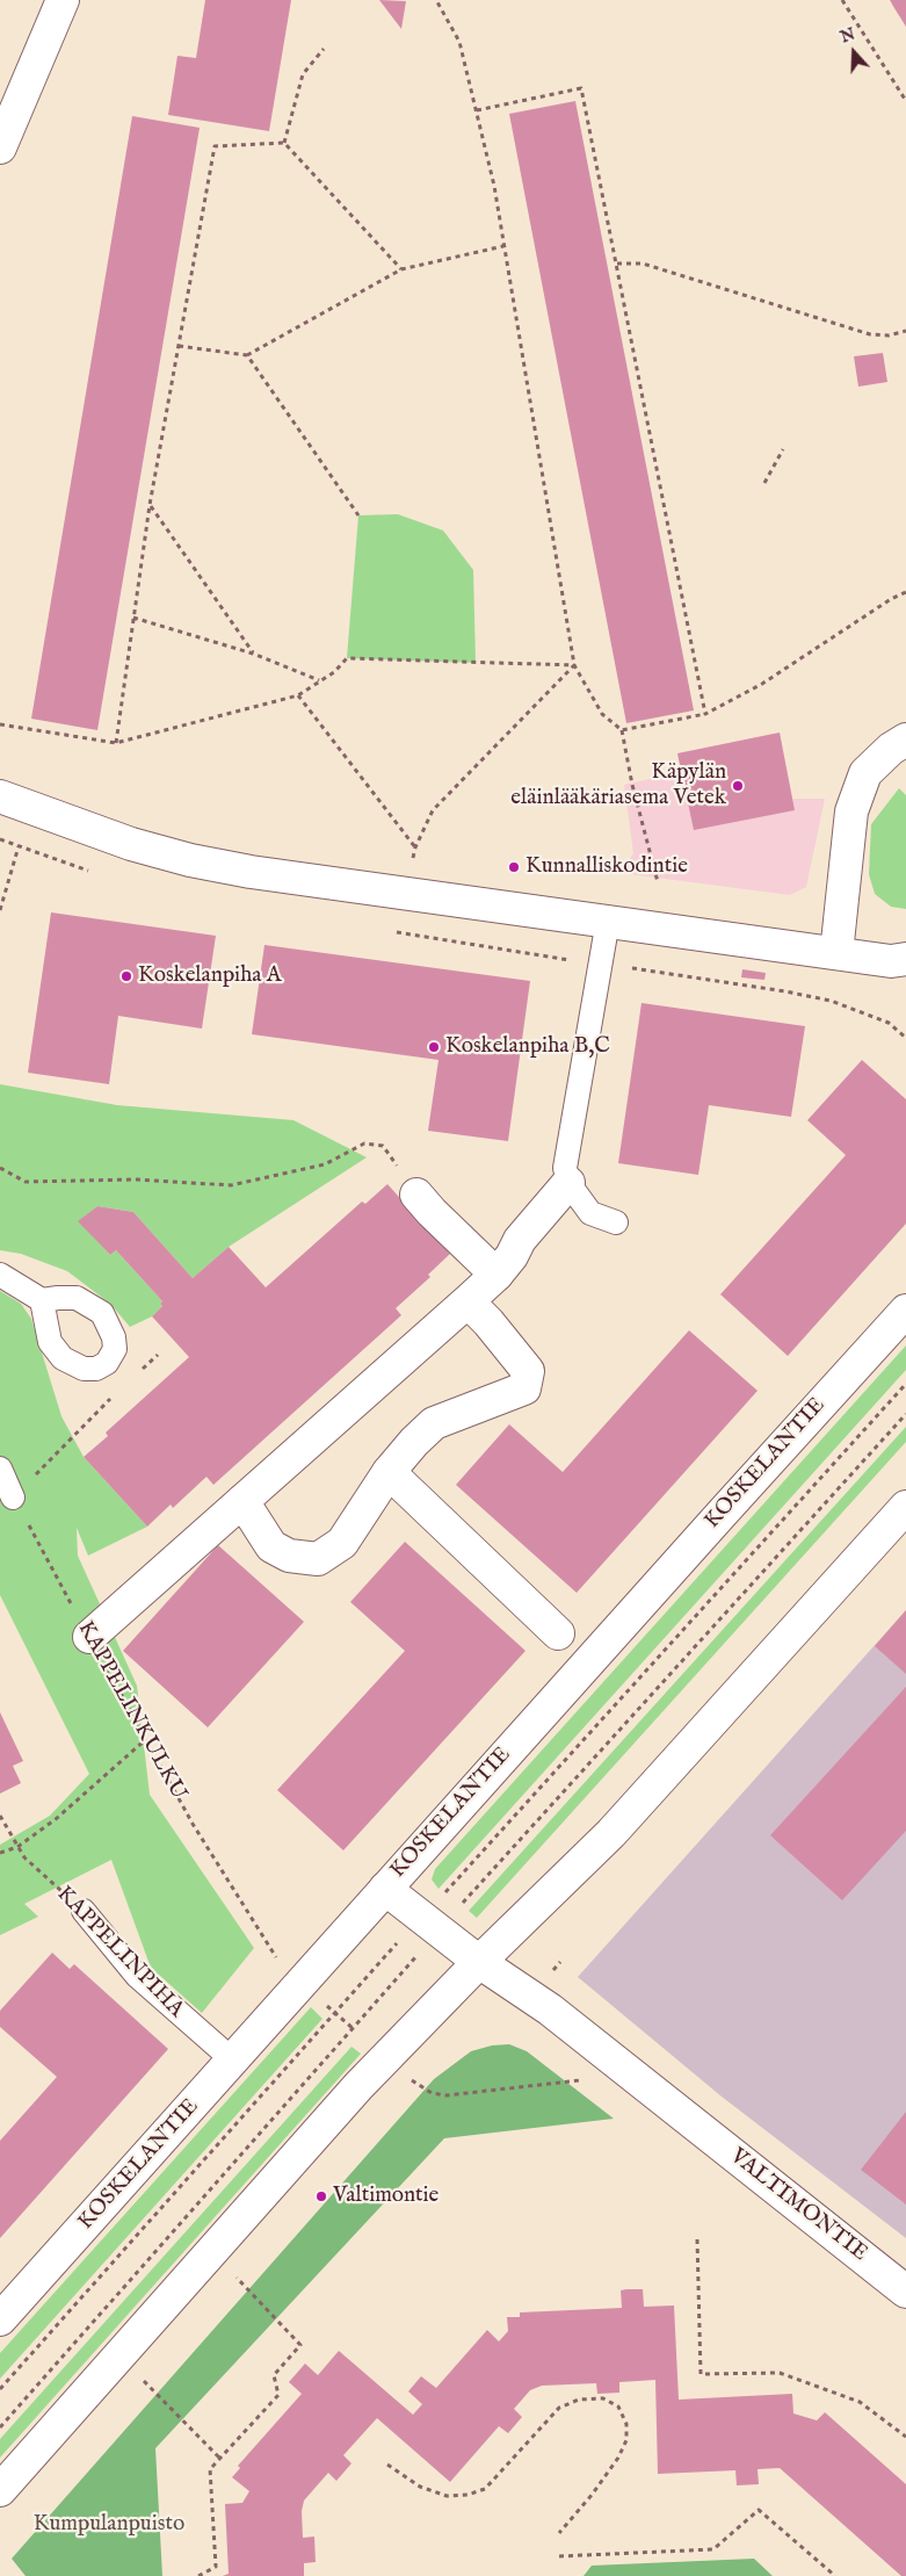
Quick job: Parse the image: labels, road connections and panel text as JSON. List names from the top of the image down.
{
  "streets": {
    "street": ["KOSKELANTIE", "VALTIMONTIE"],
    "lane": ["KAPPELINPIHA"],
    "path": ["KAPPELINKULKU"]
  },
  "crossings": [
    ["KOSKELANTIE", "KAPPELINKULKU"],
    ["KOSKELANTIE", "KAPPELINPIHA"],
    ["KOSKELANTIE", "VALTIMONTIE"],
    ["KAPPELINKULKU", "VALTIMONTIE"]
  ],
  "parks": ["Kumpulanpuisto"],
  "places": [
    "Käpylän eläinlääkäriasema Vetek",
    "Kunnalliskodintie",
    "Koskelanpiha A",
    "Koskelanpiha B,C",
    "Valtimontie"
  ],
  "north": "top"
}
